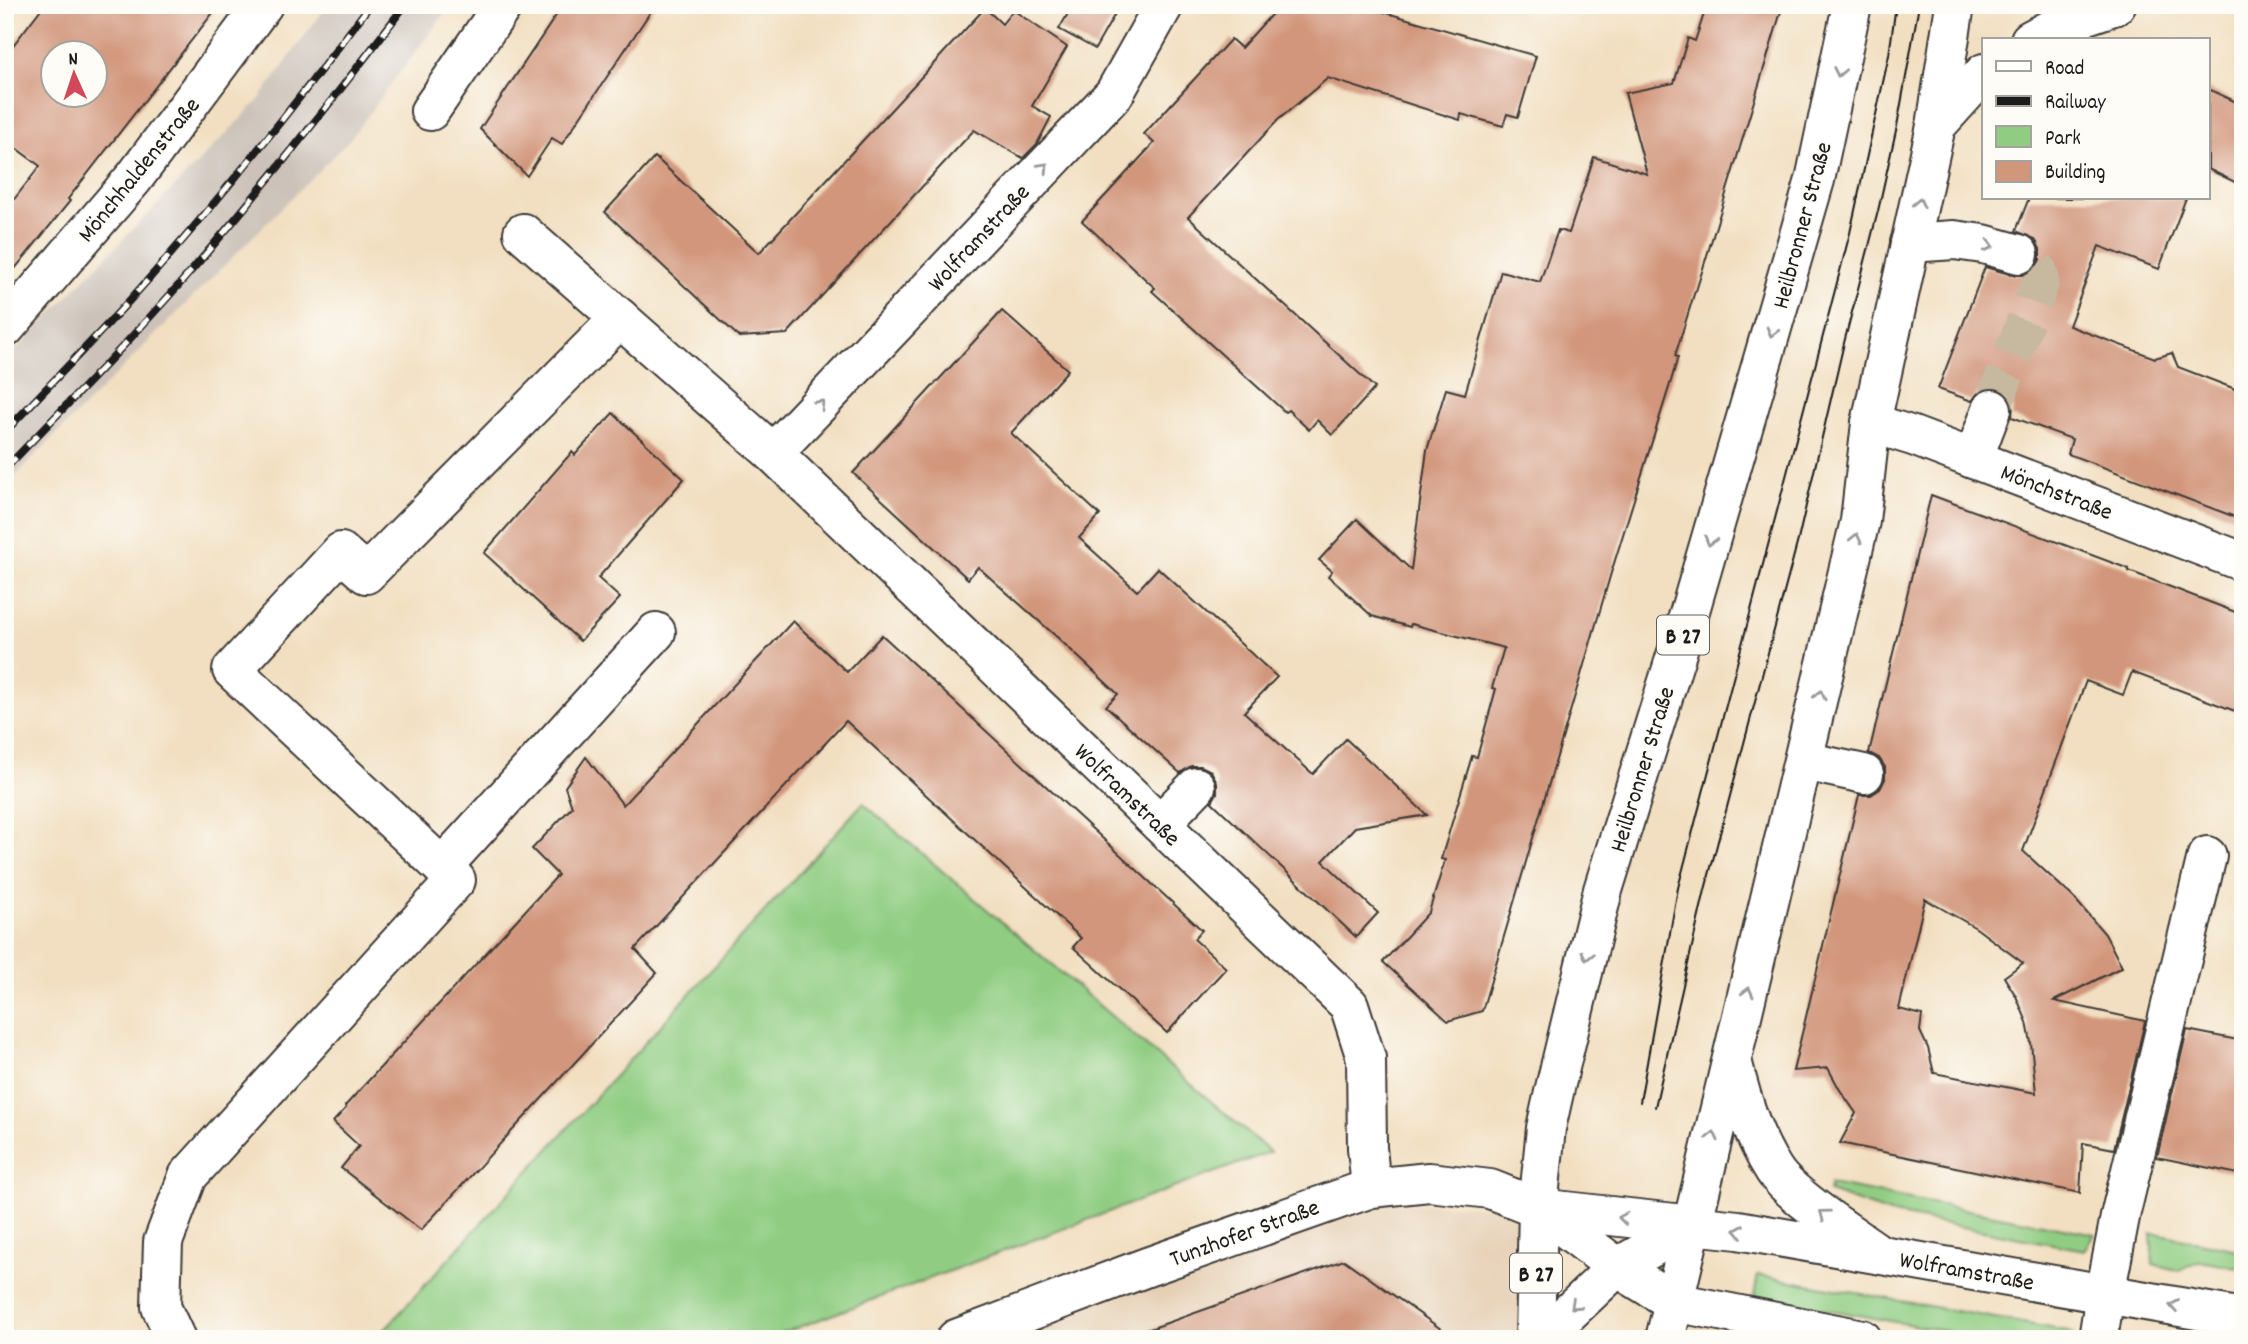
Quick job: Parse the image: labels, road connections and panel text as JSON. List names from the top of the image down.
{
  "streets": {
    "main road": [
      "Mönchhaldenstraße",
      "Heilbronner Straße",
      "Wolframstraße",
      "Mönchstraße",
      "B 27",
      "Tunzhofer Straße"
    ]
  },
  "crossings": [
    ["Heilbronner Straße", "Wolframstraße"],
    ["Heilbronner Straße", "Tunzhofer Straße"],
    ["Wolframstraße", "Tunzhofer Straße"]
  ],
  "legend": [
    "Road",
    "Railway",
    "Park",
    "Building"
  ],
  "north": "top"
}
